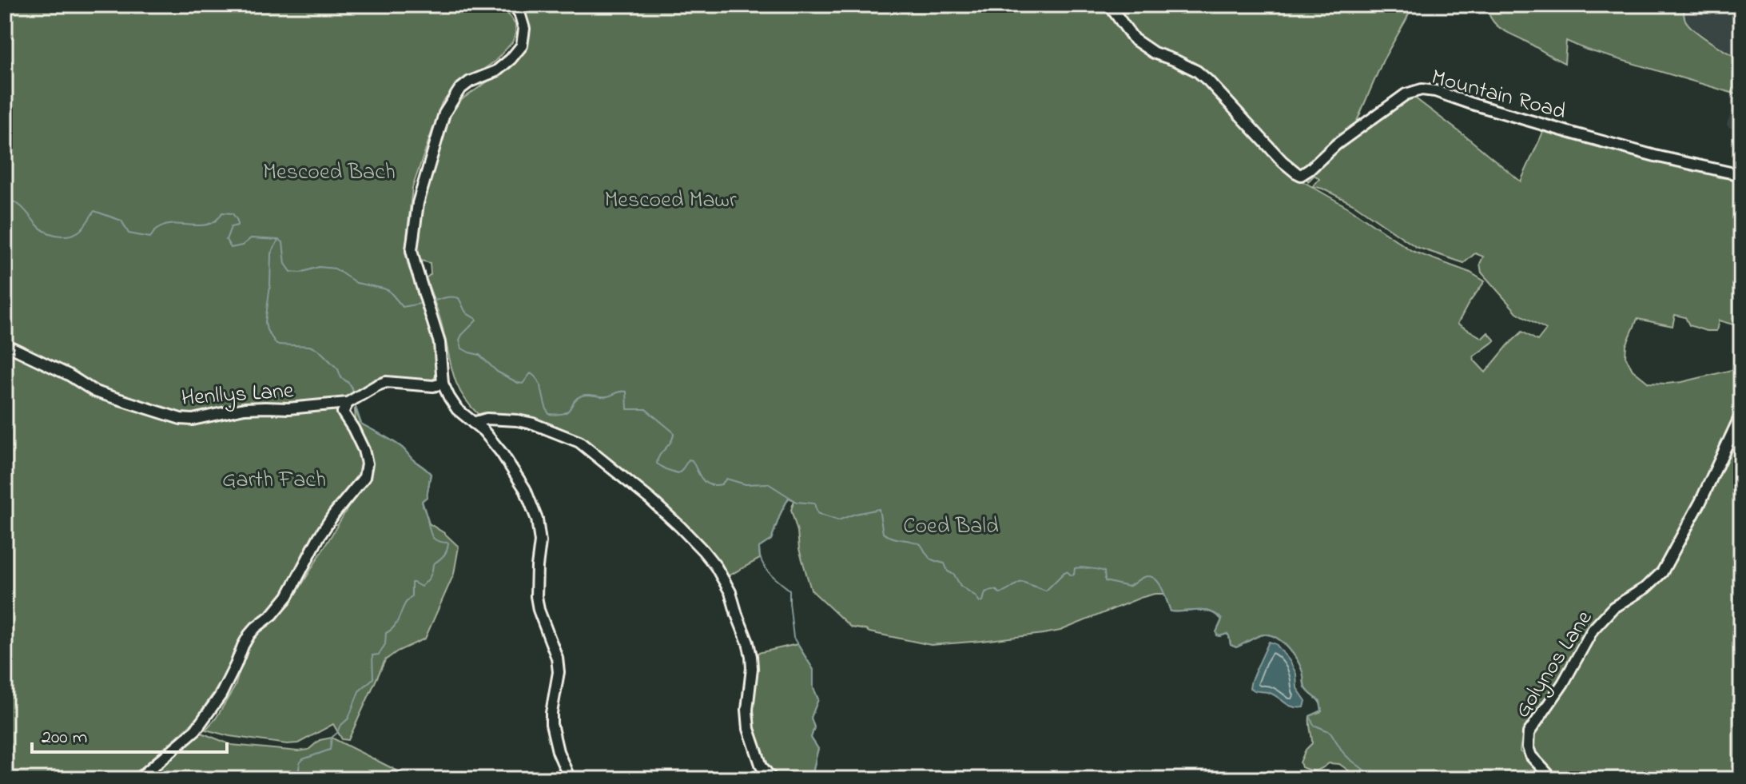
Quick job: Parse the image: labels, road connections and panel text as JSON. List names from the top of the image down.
{
  "streets": {
    "street": ["Mountain Road", "Henllys Lane", "Golynos Lane"]
  },
  "parks": [
    "Mescoed Bach",
    "Mescoed Mawr",
    "Garth Fach",
    "Coed Bald"
  ],
  "scale_bar": "200 m"
}
